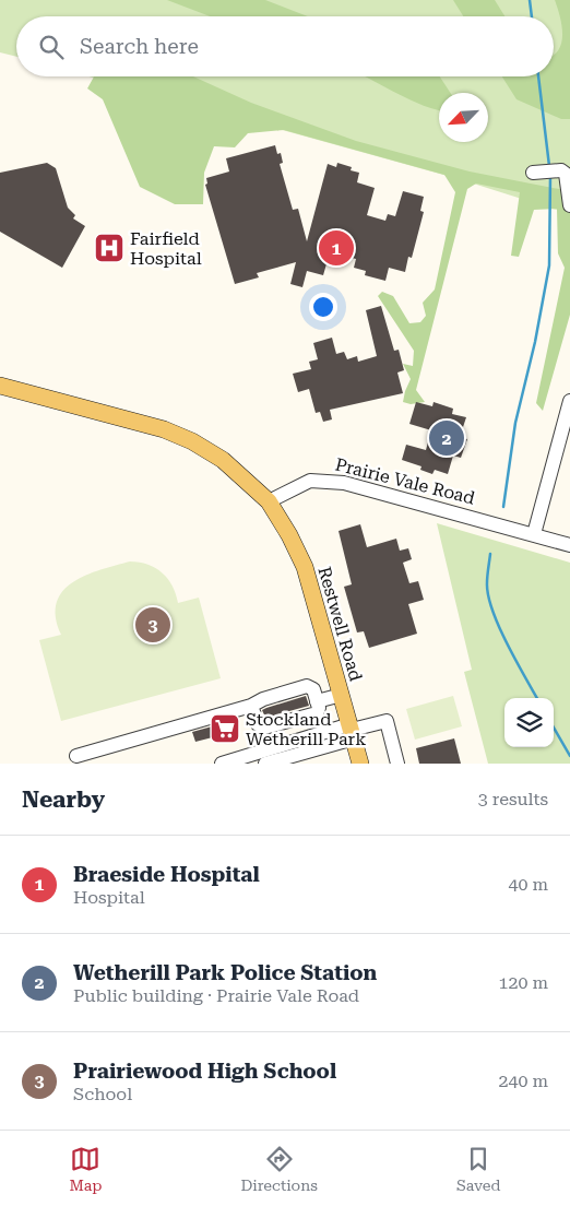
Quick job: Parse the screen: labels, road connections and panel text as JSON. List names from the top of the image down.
{
  "streets": {
    "main road": ["Restwell Road"],
    "street": ["Prairie Vale Road"]
  },
  "crossings": [
    ["Prairie Vale Road", "Restwell Road"]
  ],
  "places": {
    "hospital": ["Fairfield Hospital"],
    "supermarket": ["Stockland Wetherill Park"]
  },
  "north": "bottom left",
  "page": {
    "search": "Search here",
    "pins": ["1", "2", "3"],
    "heading": ["Nearby", "3 results"],
    "list": [
      {
        "mark": "1",
        "name": "Braeside Hospital",
        "note": "Hospital",
        "value": "40 m"
      },
      {
        "mark": "2",
        "name": "Wetherill Park Police Station",
        "note": "Public building · Prairie Vale Road",
        "value": "120 m"
      },
      {
        "mark": "3",
        "name": "Prairiewood High School",
        "note": "School",
        "value": "240 m"
      }
    ],
    "nav": ["Map", "Directions", "Saved"]
  }
}
